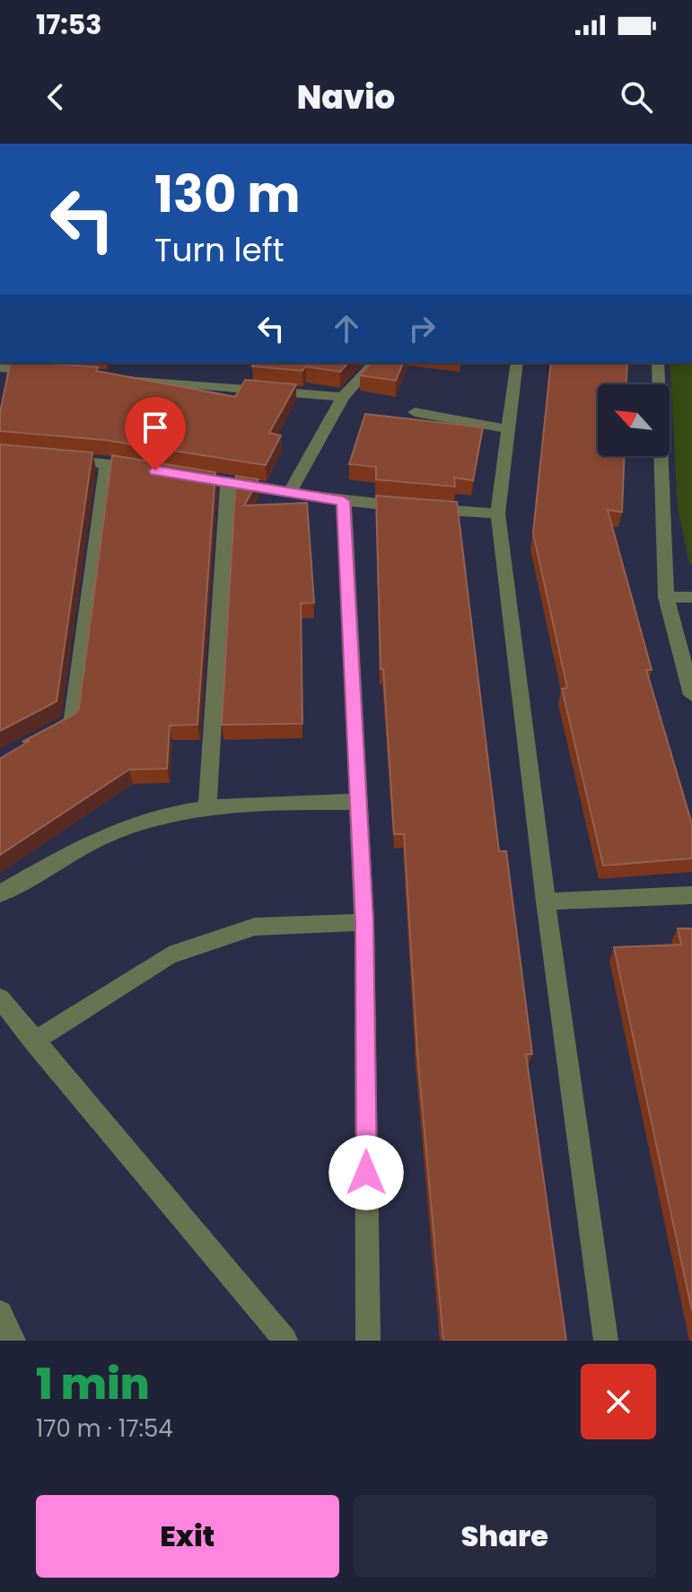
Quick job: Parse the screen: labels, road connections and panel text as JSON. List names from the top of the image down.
{
  "north": "top left",
  "page": {
    "status": "17:53",
    "header": "Navio",
    "turn": ["130 m", "Turn left"],
    "heading": ["1 min", "170 m · 17:54"],
    "buttons": ["Exit", "Share"]
  }
}
